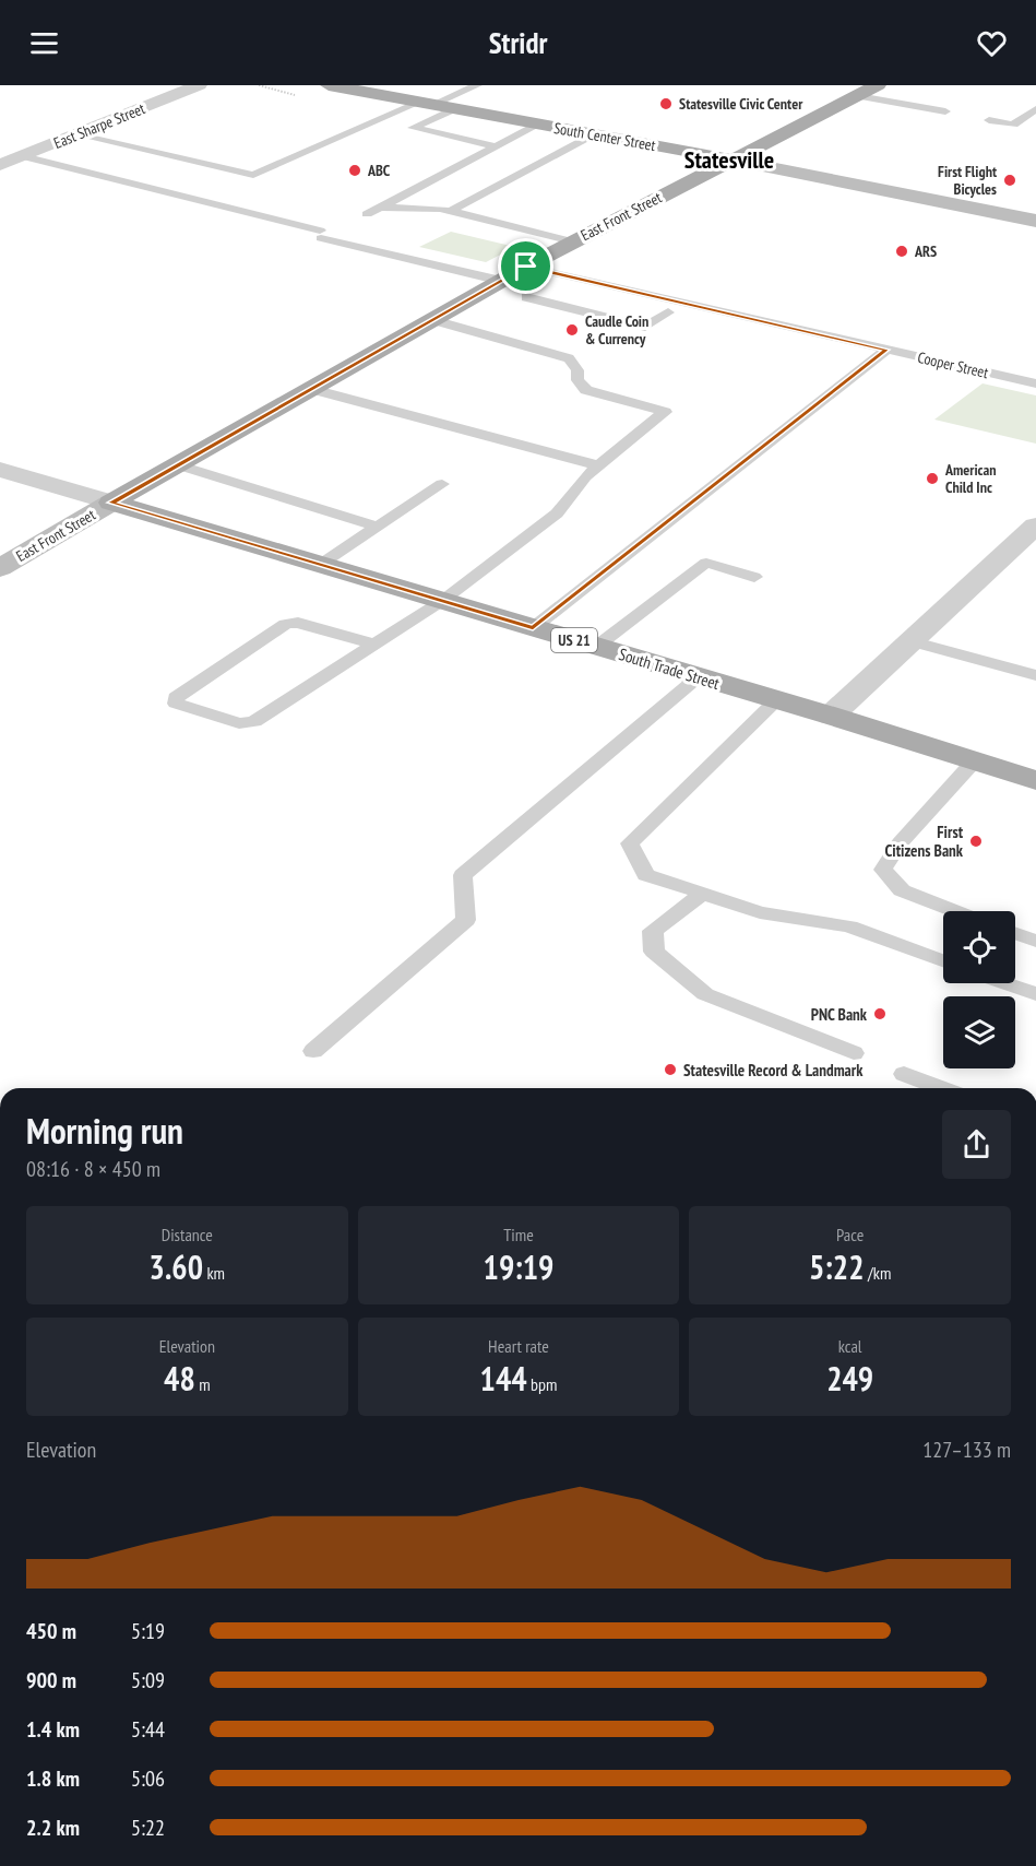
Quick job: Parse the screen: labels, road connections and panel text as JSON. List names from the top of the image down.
{
  "streets": {
    "main road": [
      "South Center Street",
      "East Front Street",
      "US 21",
      "South Trade Street"
    ],
    "street": ["East Sharpe Street"],
    "lane": ["Cooper Street"]
  },
  "crossings": [
    ["South Center Street", "East Front Street"],
    ["East Front Street", "Cooper Street"],
    ["East Front Street", "South Trade Street"]
  ],
  "districts": ["Statesville"],
  "places": [
    "Statesville Civic Center",
    "ABC",
    "First Flight Bicycles",
    "ARS",
    "Caudle Coin & Currency",
    "American Child Inc",
    "First Citizens Bank",
    "PNC Bank",
    "Statesville Record & Landmark"
  ],
  "page": {
    "header": "Stridr",
    "heading": ["Morning run", "08:16 · 8 × 450 m"],
    "stats": [
      ["Distance", "3.60 km"],
      ["Time", "19:19"],
      ["Pace", "5:22 /km"],
      ["Elevation", "48 m"],
      ["Heart rate", "144 bpm"],
      ["kcal", "249"]
    ],
    "chart": ["Elevation", "127–133 m"],
    "list": [
      {
        "name": "450 m",
        "note": "5:19"
      },
      {
        "name": "900 m",
        "note": "5:09"
      },
      {
        "name": "1.4 km",
        "note": "5:44"
      },
      {
        "name": "1.8 km",
        "note": "5:06"
      },
      {
        "name": "2.2 km",
        "note": "5:22"
      }
    ]
  }
}
